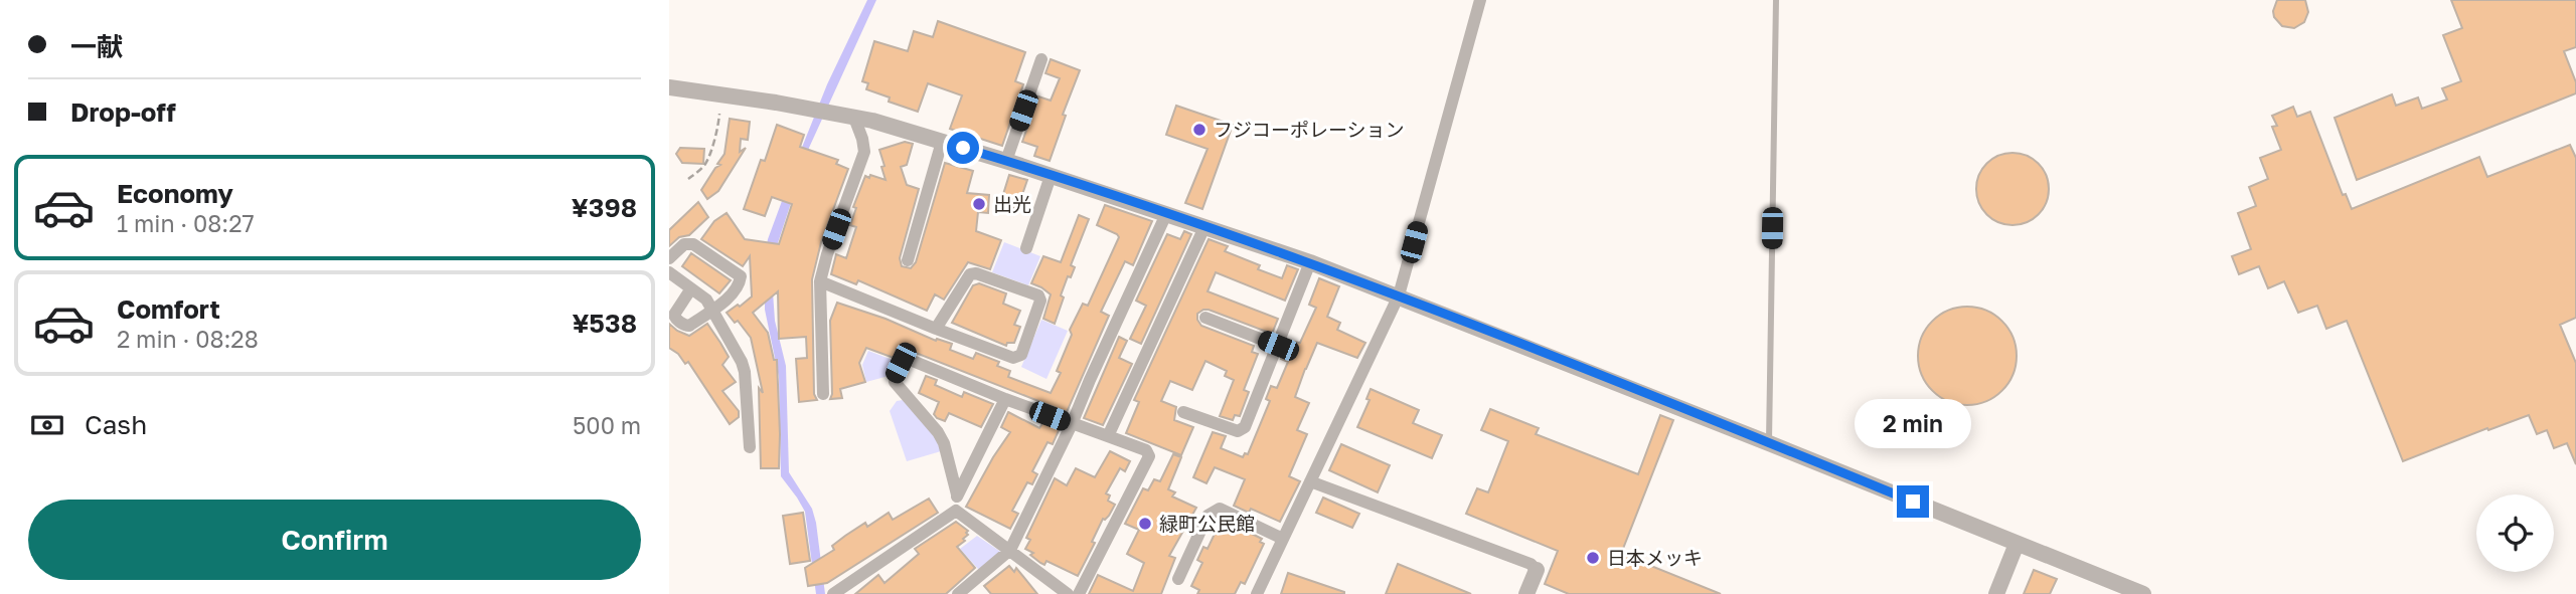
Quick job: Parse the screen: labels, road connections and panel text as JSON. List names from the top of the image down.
{
  "places": [
    "フジコーポレーション",
    "出光",
    "緑町公民館",
    "日本メッキ"
  ],
  "page": {
    "banner": ["一献", "Drop-off"],
    "list": [
      {
        "name": "Economy",
        "note": "1 min · 08:27",
        "value": "¥398"
      },
      {
        "name": "Comfort",
        "note": "2 min · 08:28",
        "value": "¥538"
      }
    ],
    "pay": ["Cash", "500 m"],
    "bubble": "2 min",
    "buttons": "Confirm"
  }
}
